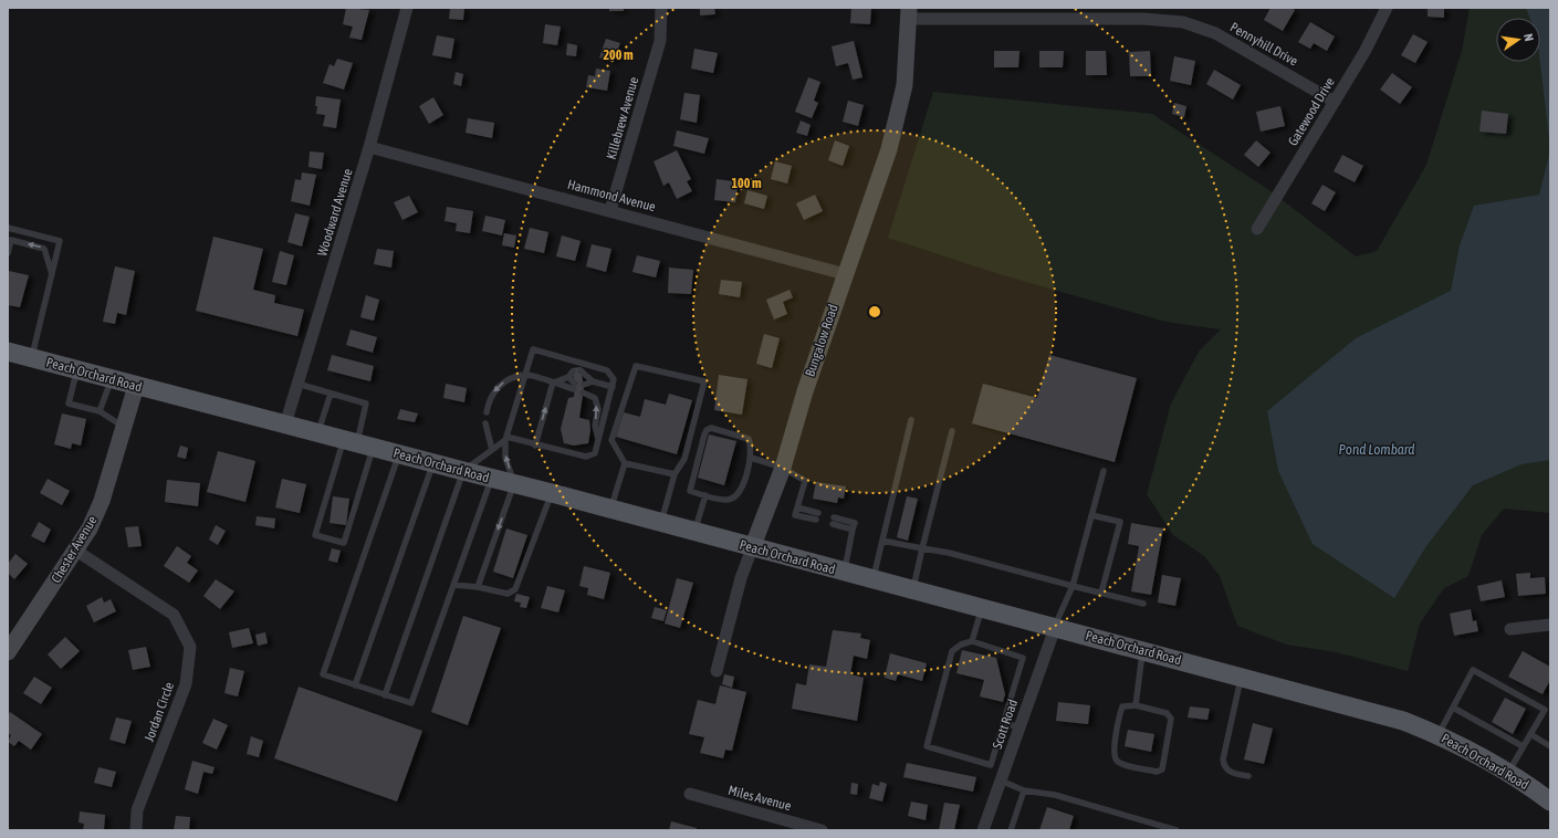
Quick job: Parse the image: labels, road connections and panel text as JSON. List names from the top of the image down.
{
  "streets": {
    "main road": ["Peach Orchard Road"],
    "street": [
      "Pennyhill Drive",
      "Gatewood Drive",
      "Killebrew Avenue",
      "Hammond Avenue",
      "Woodward Avenue",
      "Bungalow Road",
      "Chester Avenue",
      "Jordan Circle",
      "Scott Road",
      "Miles Avenue"
    ]
  },
  "crossings": [
    ["Pennyhill Drive", "Gatewood Drive"],
    ["Pennyhill Drive", "Bungalow Road"],
    ["Killebrew Avenue", "Hammond Avenue"],
    ["Hammond Avenue", "Woodward Avenue"],
    ["Hammond Avenue", "Bungalow Road"],
    ["Woodward Avenue", "Peach Orchard Road"],
    ["Bungalow Road", "Peach Orchard Road"],
    ["Peach Orchard Road", "Chester Avenue"],
    ["Peach Orchard Road", "Scott Road"],
    ["Chester Avenue", "Jordan Circle"]
  ],
  "water": ["Pond Lombard"],
  "north": "right",
  "rings": ["200 m", "100 m"]
}
